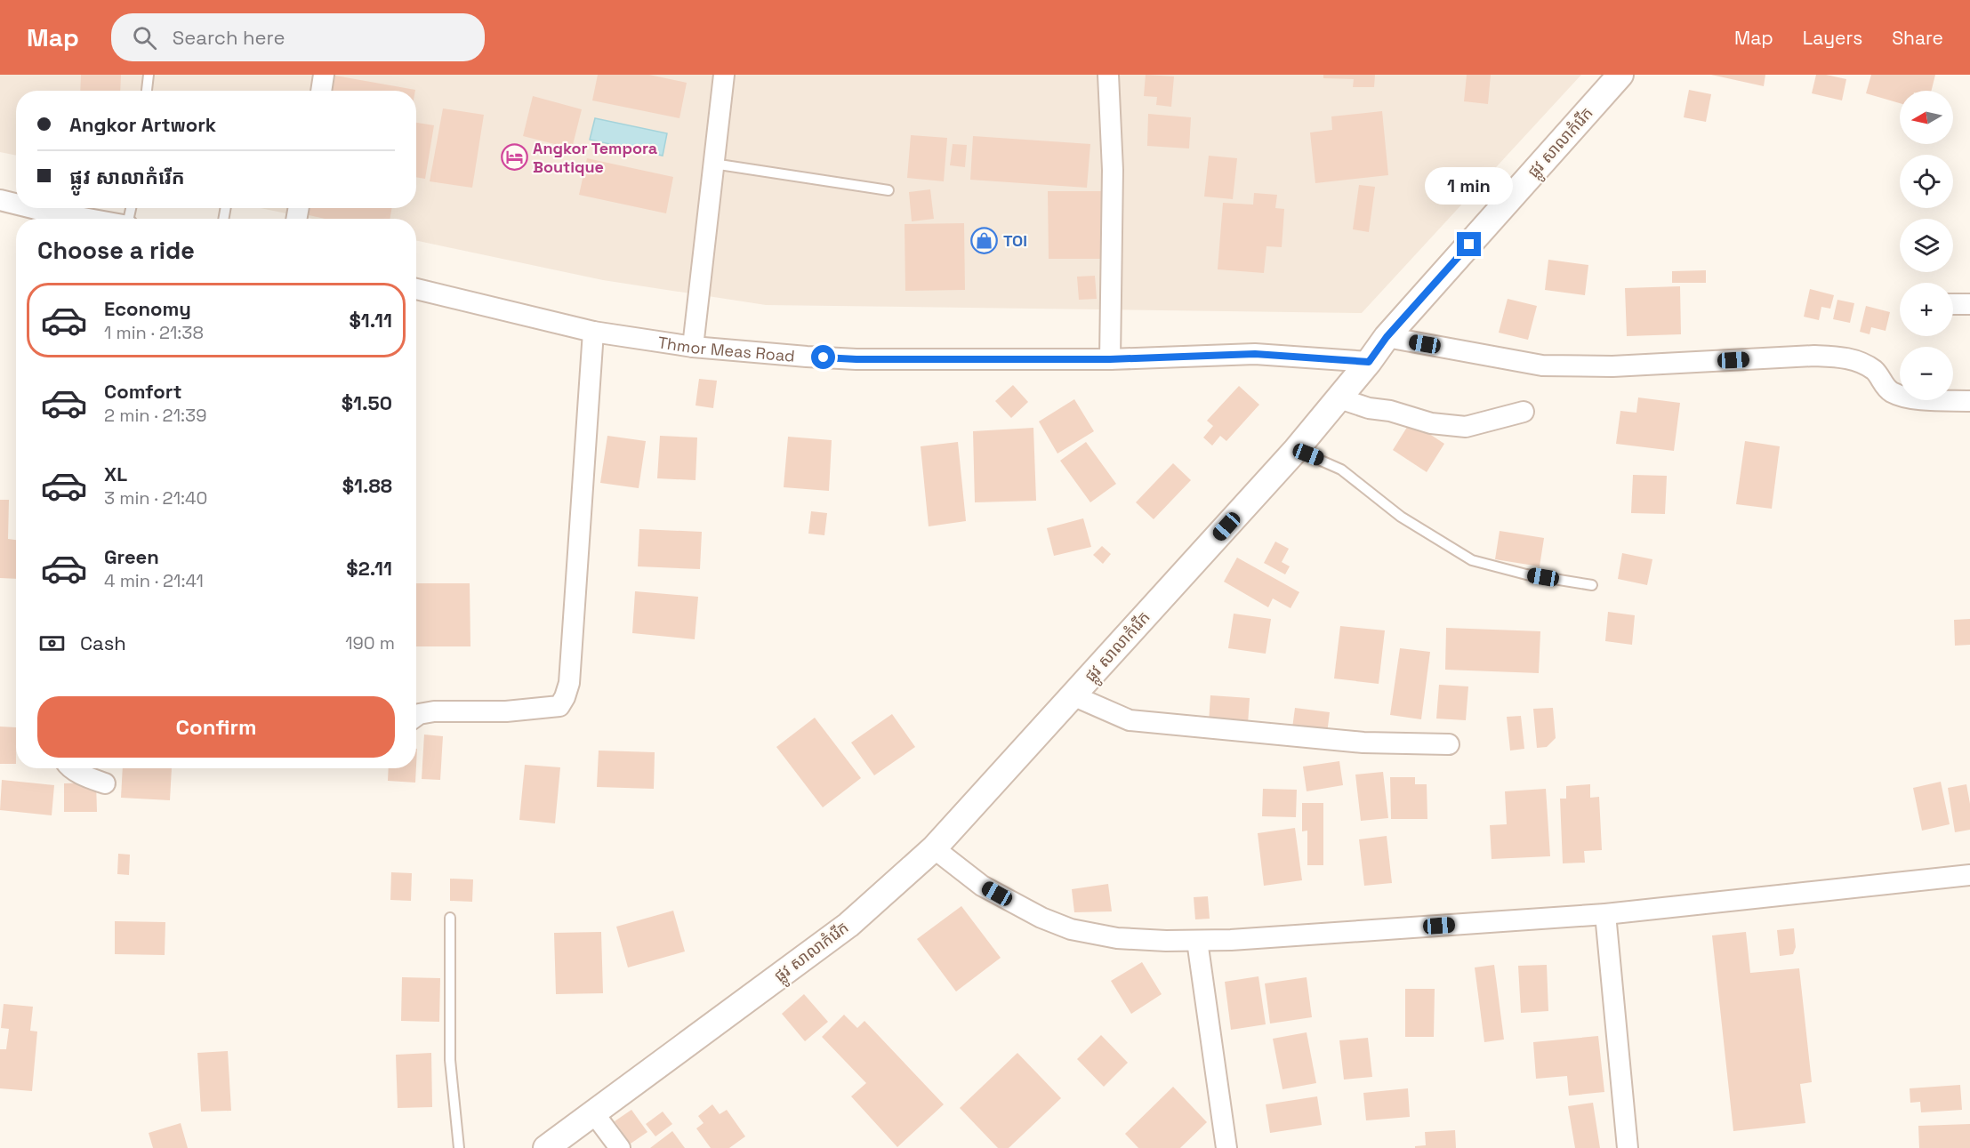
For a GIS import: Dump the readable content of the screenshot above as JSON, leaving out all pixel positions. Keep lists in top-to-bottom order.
{
  "streets": {
    "street": ["ផ្លូវ សាលាកំរើក", "Thmor Meas Road"]
  },
  "crossings": [
    ["ផ្លូវ សាលាកំរើក", "Thmor Meas Road"]
  ],
  "places": {
    "hotel": ["Angkor Tempora Boutique"],
    "shop": ["TOI"]
  },
  "north": "left",
  "page": {
    "header": "Map",
    "search": "Search here",
    "nav": ["Map", "Layers", "Share"],
    "map_buttons": ["+", "−"],
    "banner": ["Angkor Artwork", "ផ្លូវ សាលាកំរើក"],
    "bubble": "1 min",
    "heading": "Choose a ride",
    "list": [
      {
        "name": "Economy",
        "note": "1 min · 21:38",
        "value": "$1.11"
      },
      {
        "name": "Comfort",
        "note": "2 min · 21:39",
        "value": "$1.50"
      },
      {
        "name": "XL",
        "note": "3 min · 21:40",
        "value": "$1.88"
      },
      {
        "name": "Green",
        "note": "4 min · 21:41",
        "value": "$2.11"
      }
    ],
    "pay": ["Cash", "190 m"],
    "buttons": "Confirm"
  }
}
